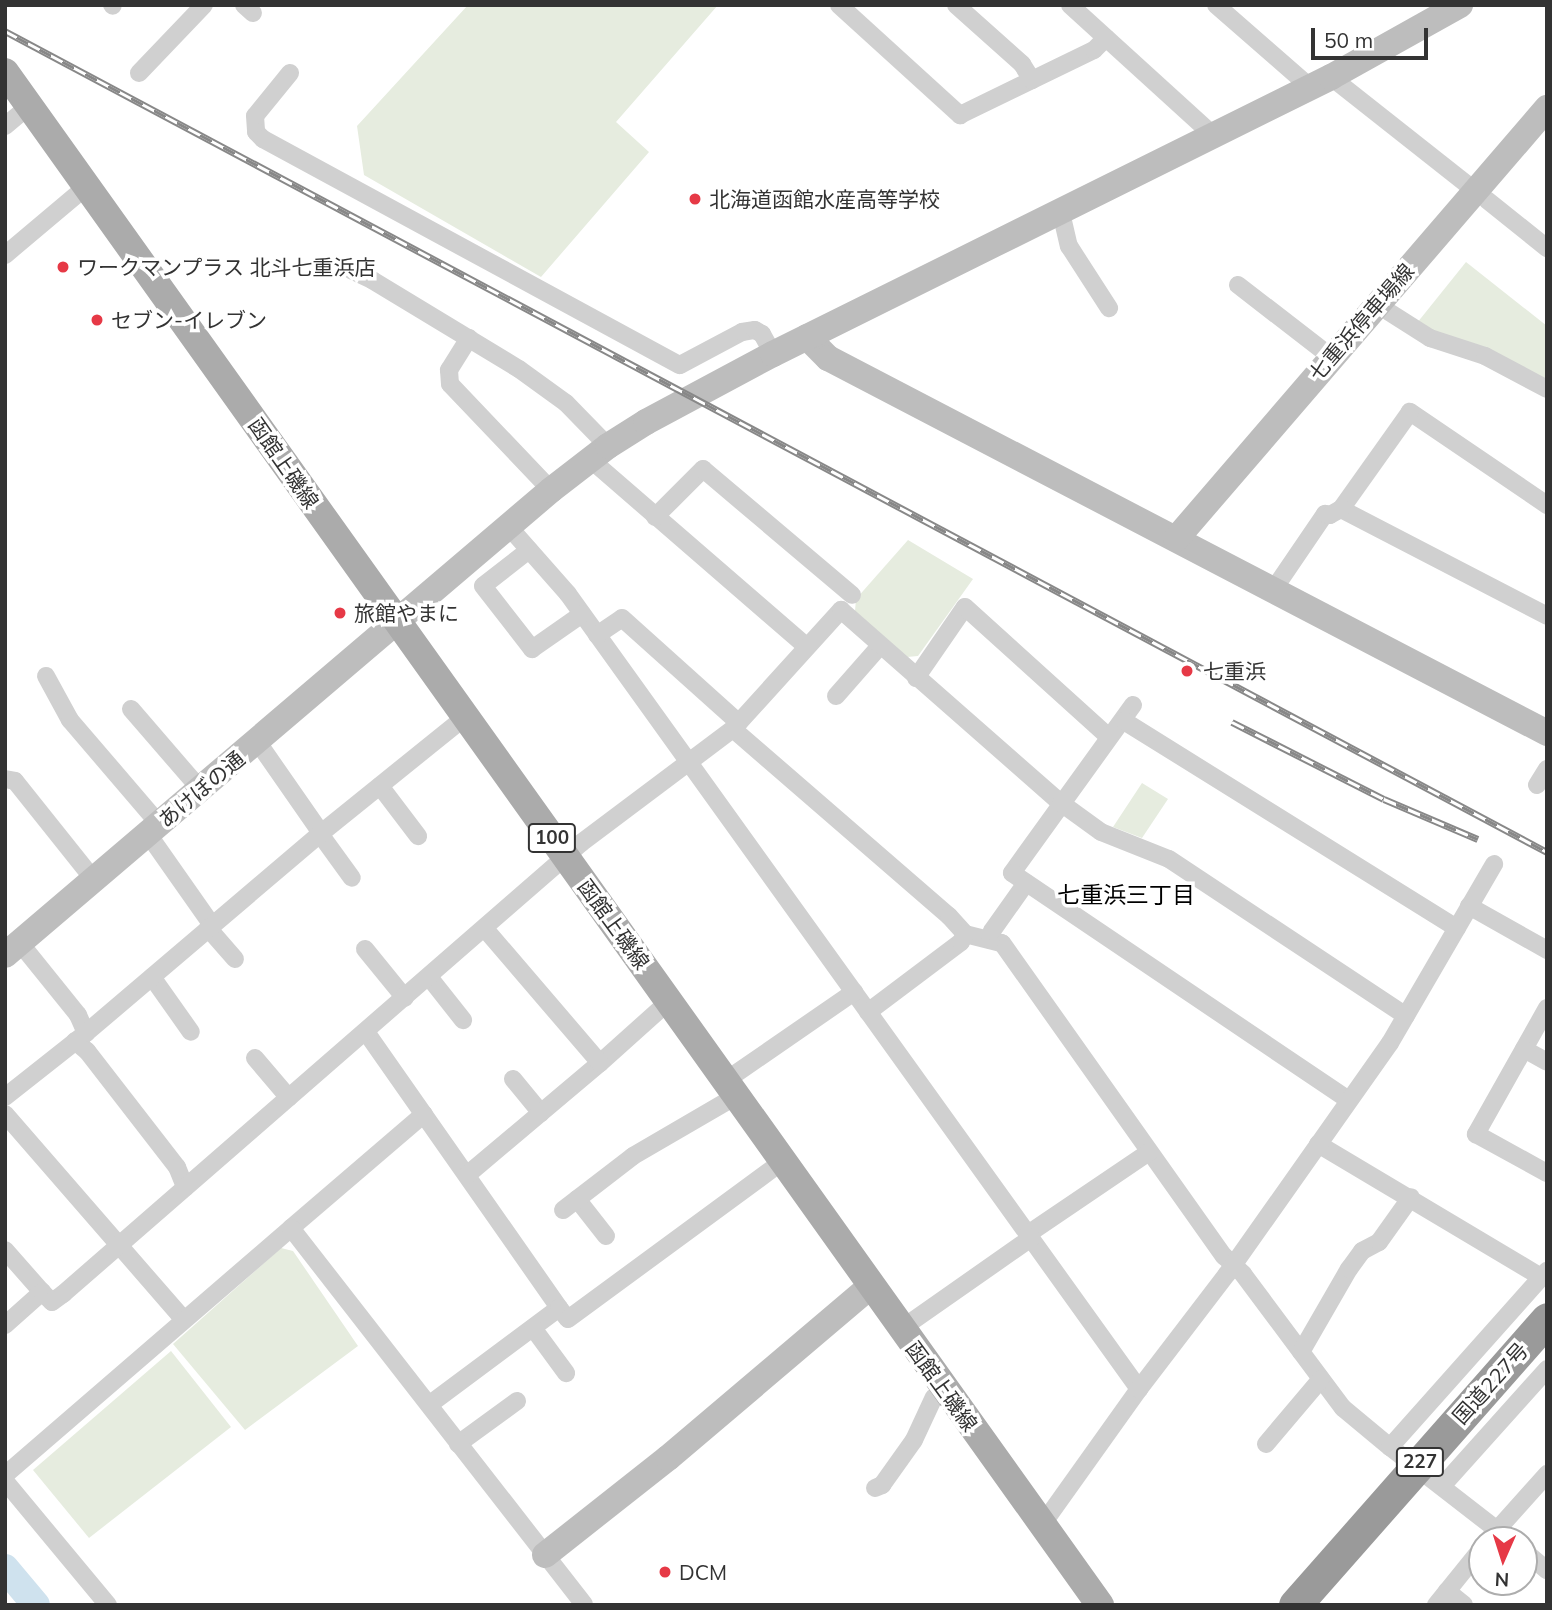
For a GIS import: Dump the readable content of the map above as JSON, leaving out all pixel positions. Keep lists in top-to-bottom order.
{
  "streets": {
    "highway": ["国道227号", "227"],
    "main road": ["函館上磯線", "100"],
    "street": ["七重浜停車場線", "あけぼの通"]
  },
  "crossings": [
    ["函館上磯線", "あけぼの通"]
  ],
  "districts": ["七重浜三丁目"],
  "places": [
    "北海道函館水産高等学校",
    "ワークマンプラス 北斗七重浜店",
    "セブン-イレブン",
    "旅館やまに",
    "七重浜",
    "DCM"
  ],
  "scale_bar": "50 m",
  "north": "bottom"
}
